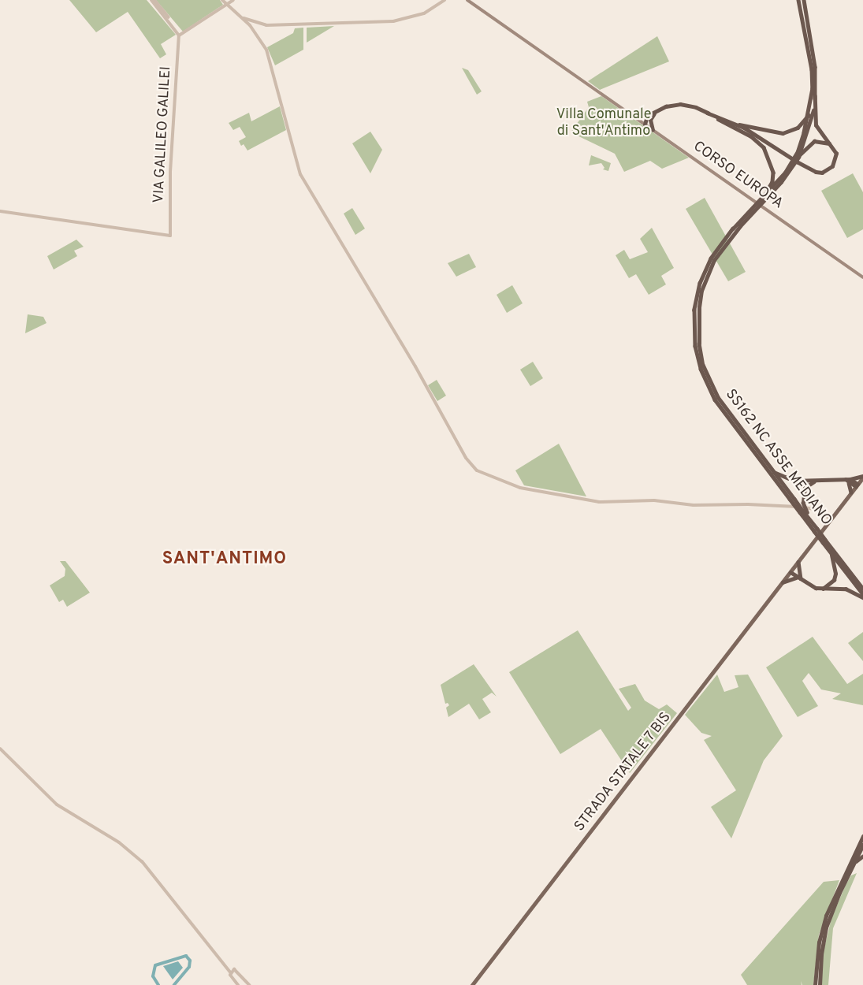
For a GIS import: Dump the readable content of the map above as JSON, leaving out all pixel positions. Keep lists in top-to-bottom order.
{
  "streets": {
    "highway": ["SS162 NC ASSE MEDIANO"],
    "main road": ["CORSO EUROPA", "STRADA STATALE 7 BIS"],
    "street": ["VIA GALILEO GALILEI"]
  },
  "districts": ["SANT'ANTIMO"],
  "parks": ["Villa Comunale di Sant'Antimo"]
}
